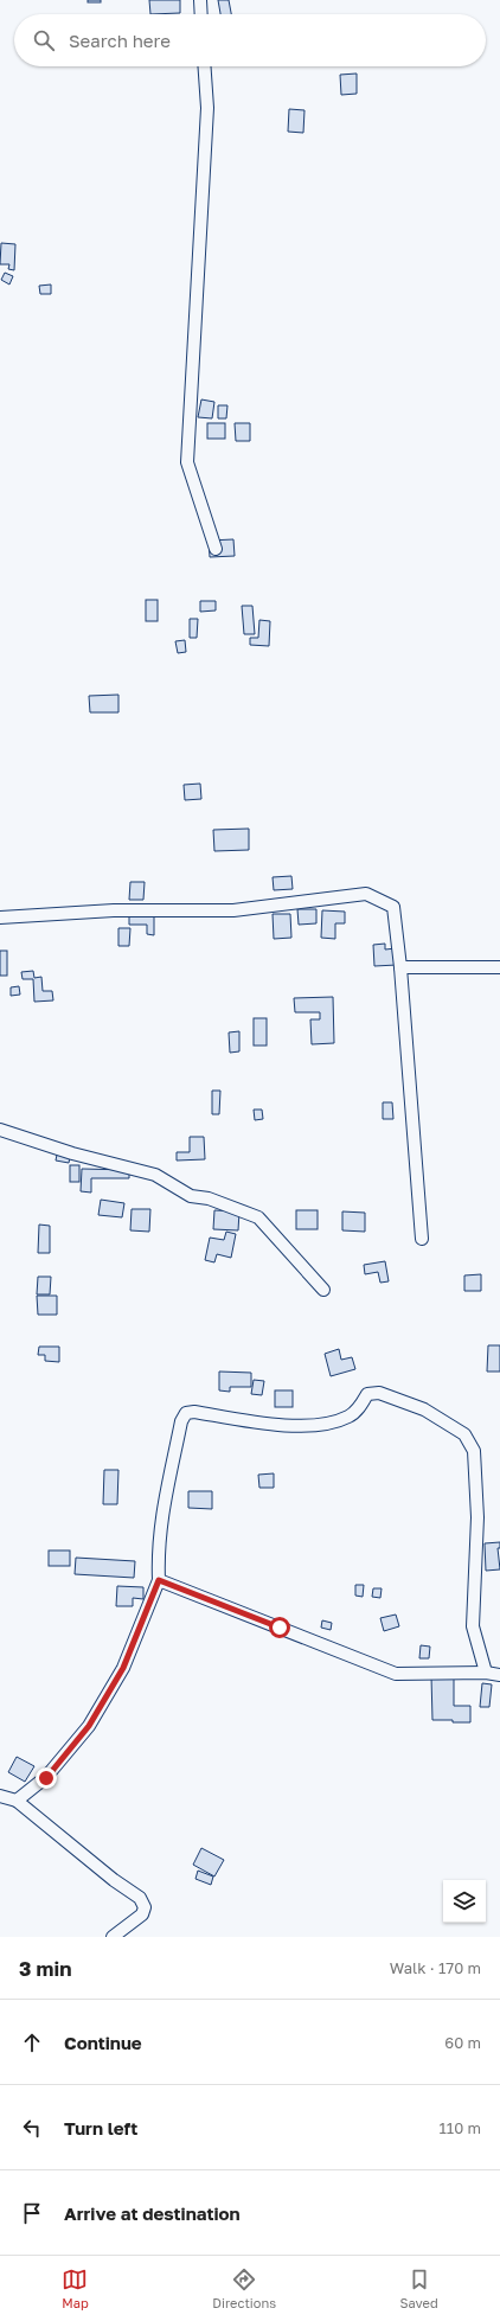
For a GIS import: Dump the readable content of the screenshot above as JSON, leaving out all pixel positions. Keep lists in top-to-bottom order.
{
  "page": {
    "search": "Search here",
    "heading": ["3 min", "Walk · 170 m"],
    "list": [
      ["Continue", "60 m"],
      ["Turn left", "110 m"],
      "Arrive at destination"
    ],
    "nav": ["Map", "Directions", "Saved"]
  }
}
